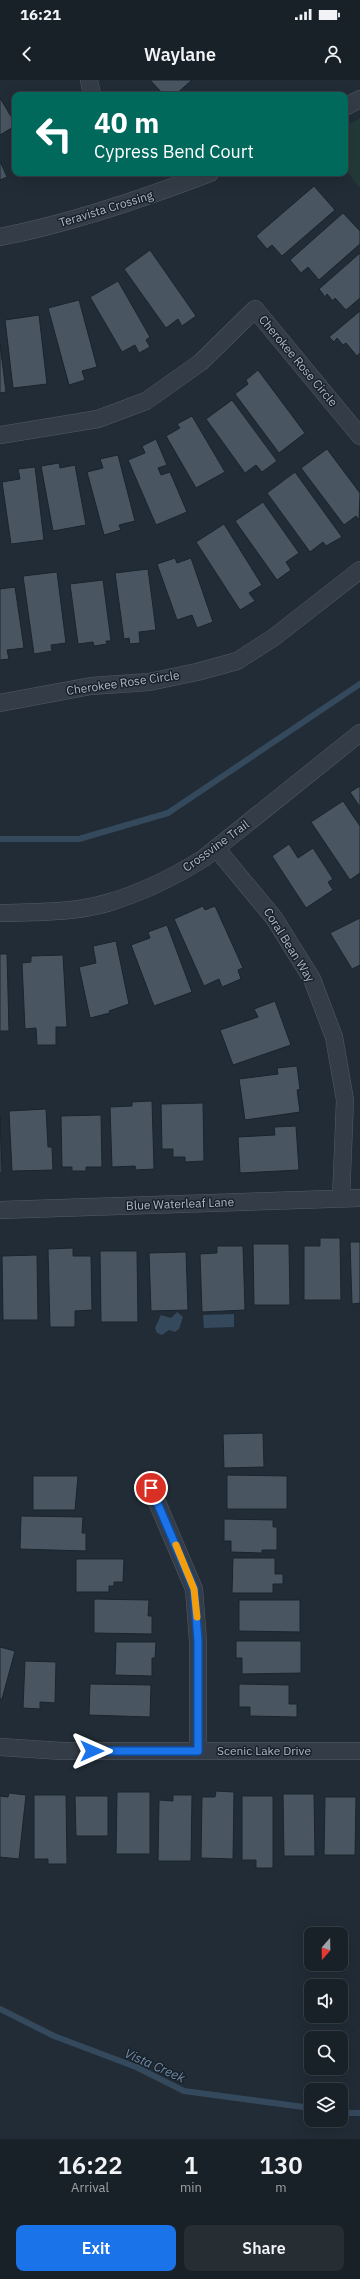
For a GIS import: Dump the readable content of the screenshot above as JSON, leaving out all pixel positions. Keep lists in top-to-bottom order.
{
  "streets": {
    "street": [
      "Teravista Crossing",
      "Cherokee Rose Circle",
      "Crossvine Trail",
      "Coral Bean Way",
      "Blue Waterleaf Lane",
      "Scenic Lake Drive"
    ]
  },
  "crossings": [
    ["Crossvine Trail", "Coral Bean Way"],
    ["Coral Bean Way", "Blue Waterleaf Lane"]
  ],
  "water": ["Vista Creek"],
  "north": "bottom",
  "page": {
    "status": "16:21",
    "header": "Waylane",
    "turn": ["40 m", "Cypress Bend Court"],
    "eta": [
      "16:22",
      "Arrival",
      "1",
      "min",
      "130",
      "m"
    ],
    "buttons": ["Exit", "Share"]
  }
}
